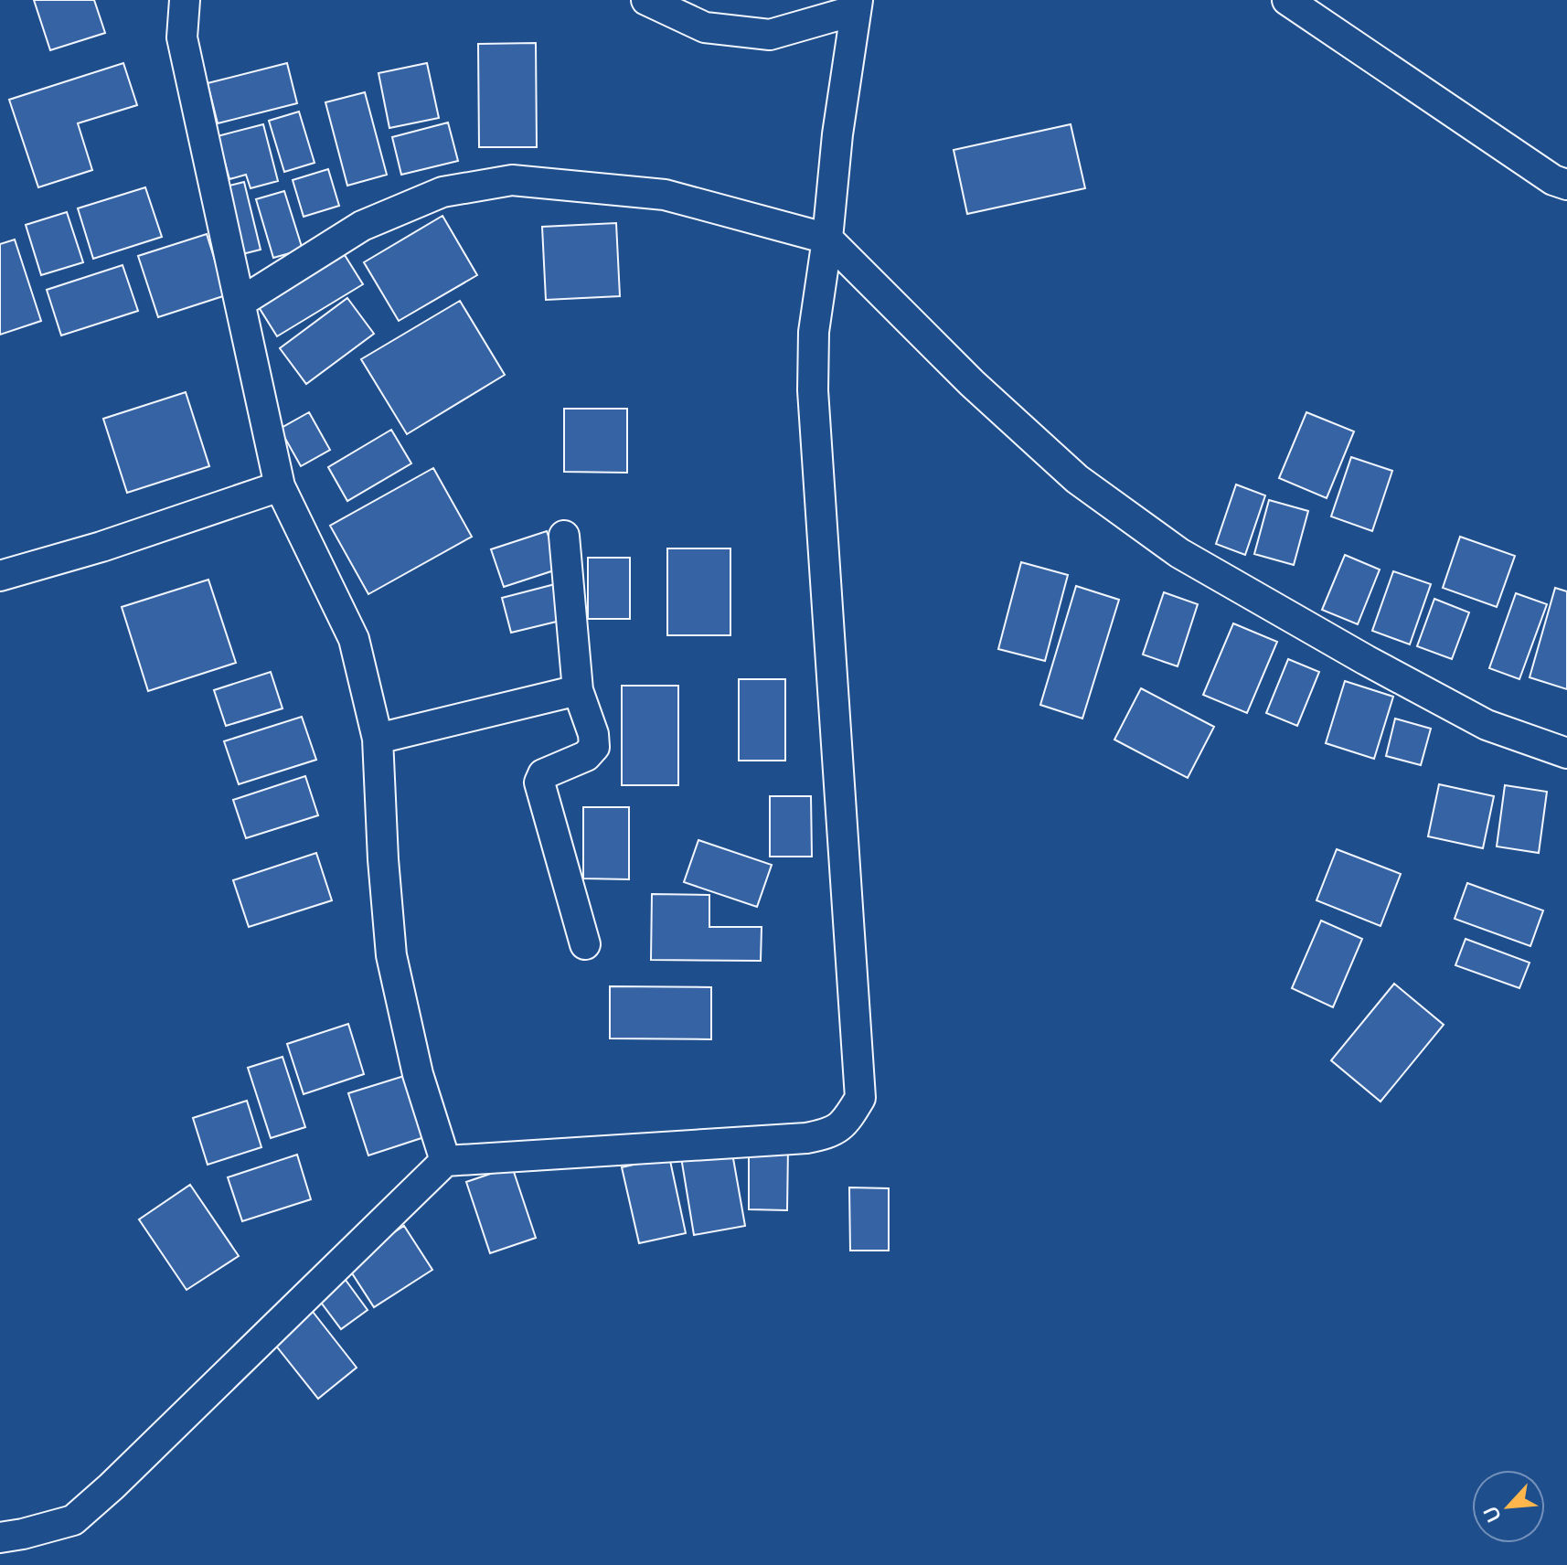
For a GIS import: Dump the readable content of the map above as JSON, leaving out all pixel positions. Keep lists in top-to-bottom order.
{
  "north": "bottom left"
}
